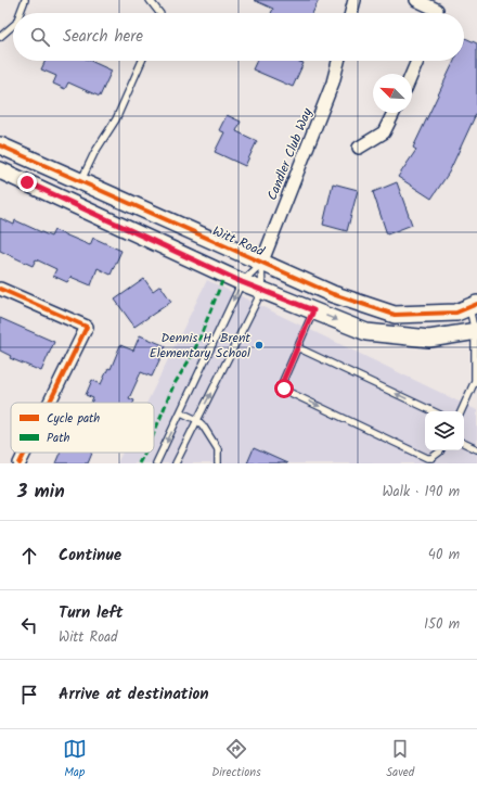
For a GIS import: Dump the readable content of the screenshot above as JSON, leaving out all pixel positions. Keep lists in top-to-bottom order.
{
  "streets": {
    "street": ["Candler Club Way", "Witt Road"]
  },
  "crossings": [
    ["Candler Club Way", "Witt Road"]
  ],
  "places": ["Dennis H. Brent Elementary School"],
  "legend": ["Cycle path", "Path"],
  "north": "top left",
  "page": {
    "search": "Search here",
    "heading": ["3 min", "Walk · 190 m"],
    "list": [
      ["Continue", "40 m"],
      ["Turn left", "Witt Road", "150 m"],
      "Arrive at destination"
    ],
    "nav": ["Map", "Directions", "Saved"]
  }
}
